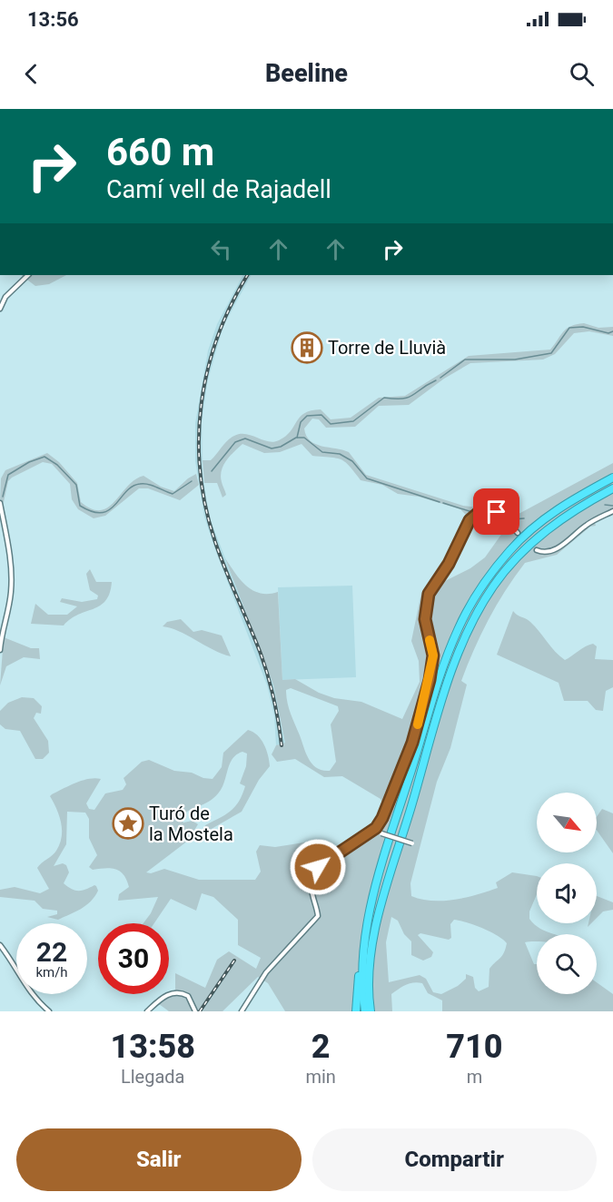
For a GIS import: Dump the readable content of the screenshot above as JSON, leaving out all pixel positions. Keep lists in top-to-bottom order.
{
  "places": {
    "building": ["Torre de Lluvià"],
    "place": ["Turó de la Mostela"]
  },
  "north": "bottom right",
  "page": {
    "status": "13:56",
    "header": "Beeline",
    "turn": ["660 m", "Camí vell de Rajadell"],
    "speed": "22 km/h",
    "limit": "30",
    "eta": [
      "13:58",
      "Llegada",
      "2",
      "min",
      "710",
      "m"
    ],
    "buttons": ["Salir", "Compartir"]
  }
}
